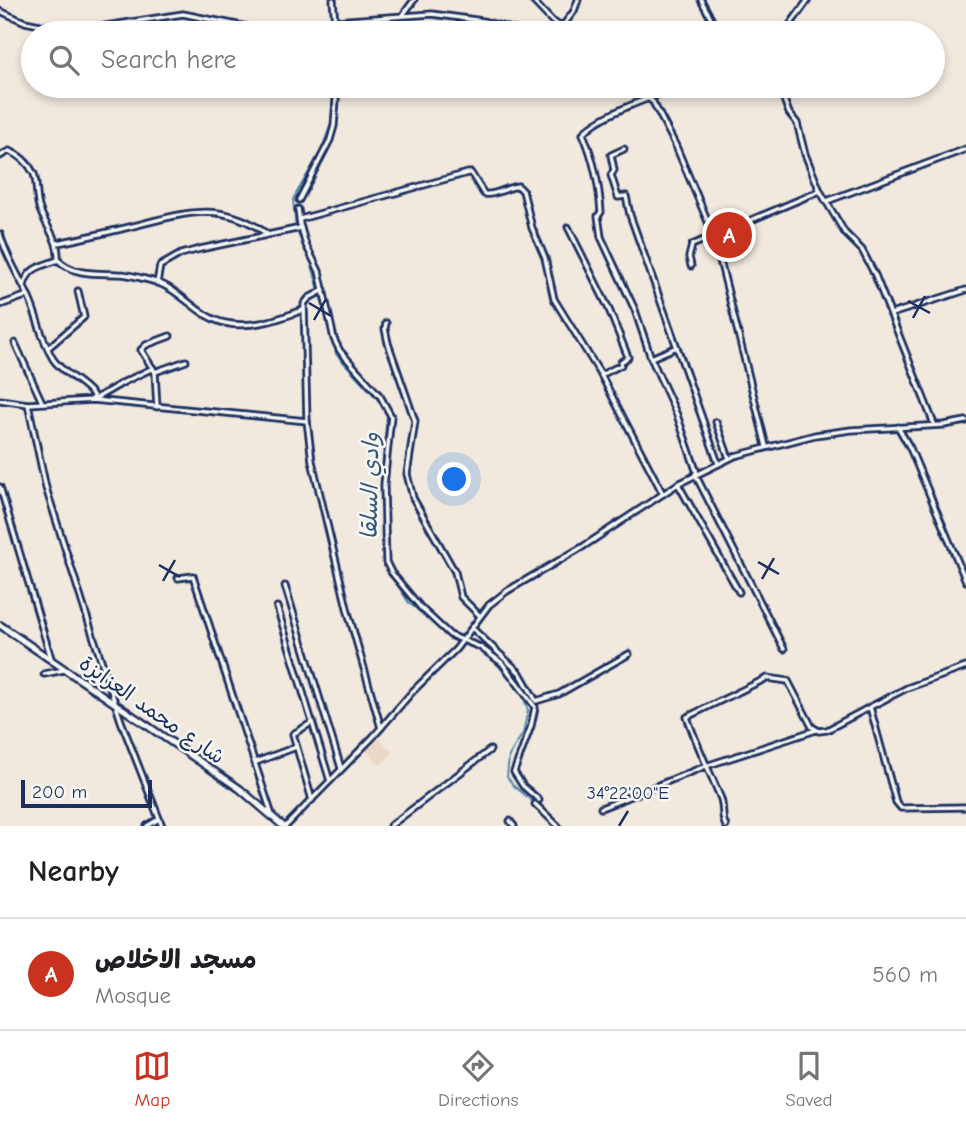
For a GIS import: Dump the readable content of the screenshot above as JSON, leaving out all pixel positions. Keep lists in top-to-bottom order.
{
  "streets": {
    "main road": ["شارع محمد العزايزة"]
  },
  "water": ["وادي السلقا"],
  "scale_bar": "200 m",
  "page": {
    "search": "Search here",
    "pins": "A",
    "scale": "200 m",
    "heading": "Nearby",
    "list": [
      {
        "mark": "A",
        "name": "مسجد الاخلاص",
        "note": "Mosque",
        "value": "560 m"
      }
    ],
    "nav": ["Map", "Directions", "Saved"]
  },
  "coordinates": ["34°22'00\"E"]
}
